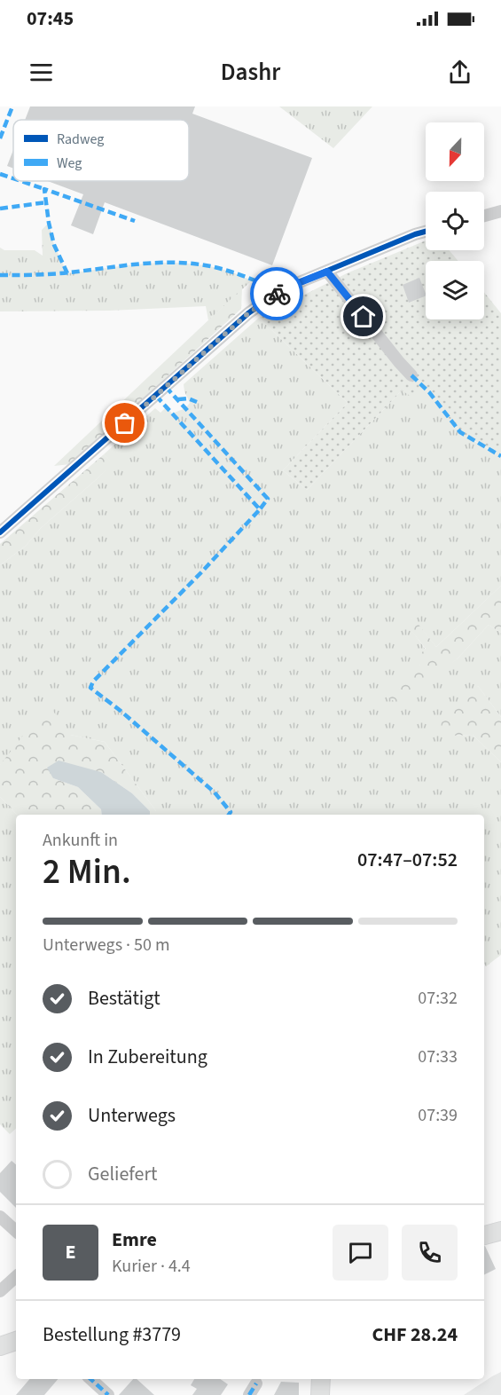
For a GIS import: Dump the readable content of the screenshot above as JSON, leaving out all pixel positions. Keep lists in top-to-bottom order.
{
  "legend": ["Radweg", "Weg"],
  "north": "bottom",
  "page": {
    "status": "07:45",
    "header": "Dashr",
    "heading": ["2 Min.", "Ankunft in", "07:47–07:52"],
    "panel": [
      "Emre",
      "Kurier · 4.4",
      "Bestellung #3779",
      "CHF 28.24"
    ],
    "bar": "Unterwegs · 50 m",
    "list": [
      ["Bestätigt", "07:32"],
      ["In Zubereitung", "07:33"],
      ["Unterwegs", "07:39"],
      "Geliefert"
    ],
    "round": "E"
  }
}
